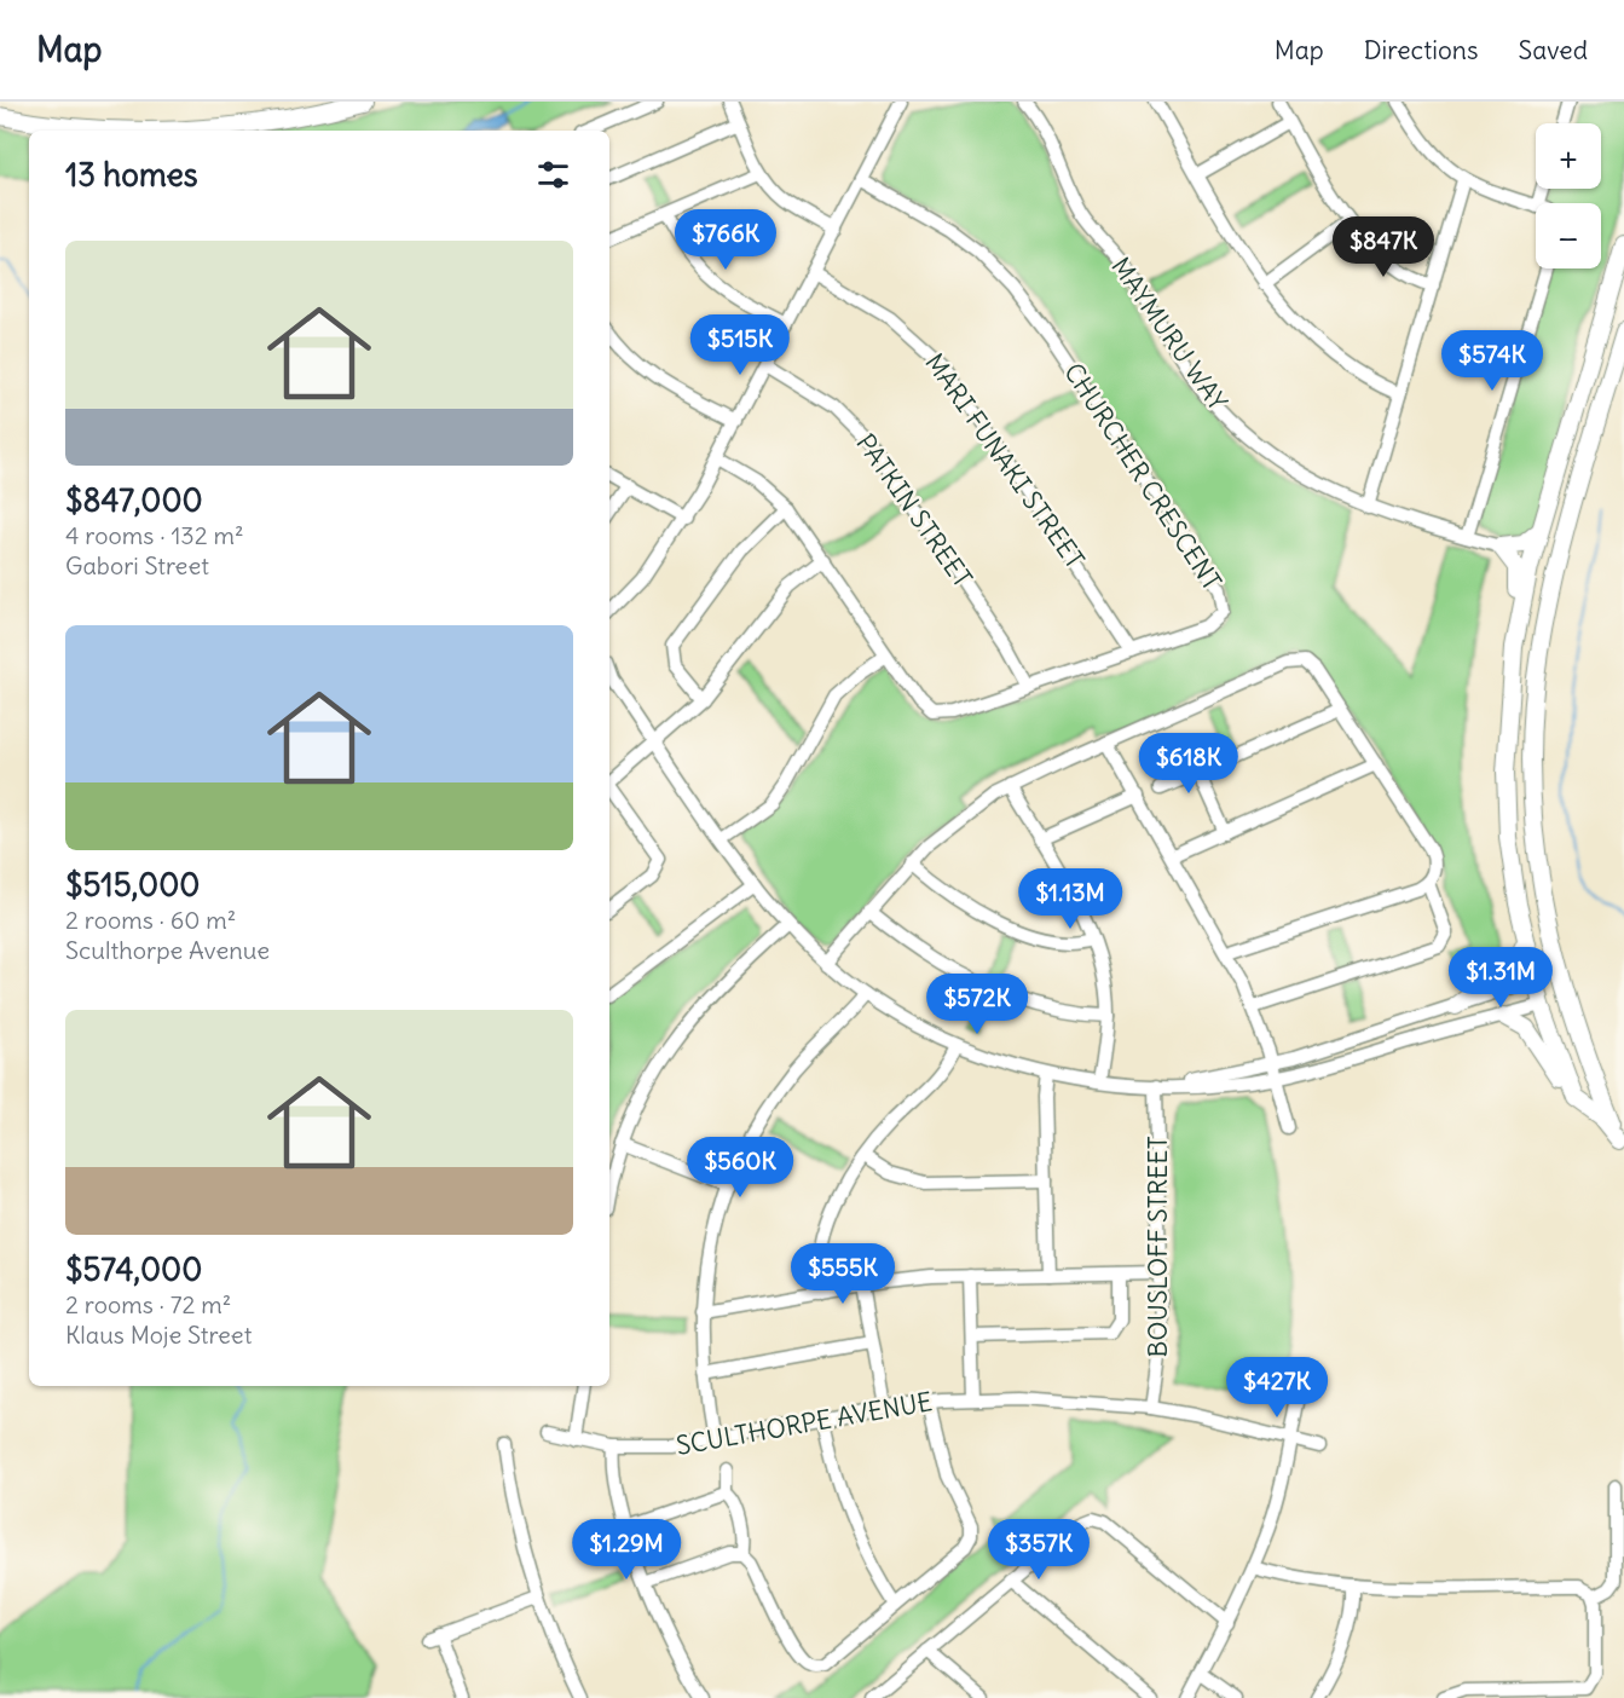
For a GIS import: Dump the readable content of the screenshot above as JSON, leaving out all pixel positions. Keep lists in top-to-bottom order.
{
  "streets": {
    "street": [
      "MAYMURU WAY",
      "MARI FUNAKI STREET",
      "CHURCHER CRESCENT",
      "PATKIN STREET",
      "BOUSLOFF STREET",
      "SCULTHORPE AVENUE"
    ]
  },
  "crossings": [
    ["MARI FUNAKI STREET", "CHURCHER CRESCENT"],
    ["CHURCHER CRESCENT", "PATKIN STREET"],
    ["BOUSLOFF STREET", "SCULTHORPE AVENUE"]
  ],
  "page": {
    "header": "Map",
    "nav": ["Map", "Directions", "Saved"],
    "map_buttons": ["+", "−"],
    "heading": "13 homes",
    "price": [
      "$766K",
      "$847K",
      "$515K",
      "$574K",
      "$618K",
      "$1.13M",
      "$1.31M",
      "$572K",
      "$560K",
      "$555K",
      "$427K",
      "$1.29M",
      "$357K"
    ],
    "list": [
      {
        "name": "$847,000",
        "note": "4 rooms · 132 m² · Gabori Street"
      },
      {
        "name": "$515,000",
        "note": "2 rooms · 60 m² · Sculthorpe Avenue"
      },
      {
        "name": "$574,000",
        "note": "2 rooms · 72 m² · Klaus Moje Street"
      }
    ]
  }
}
